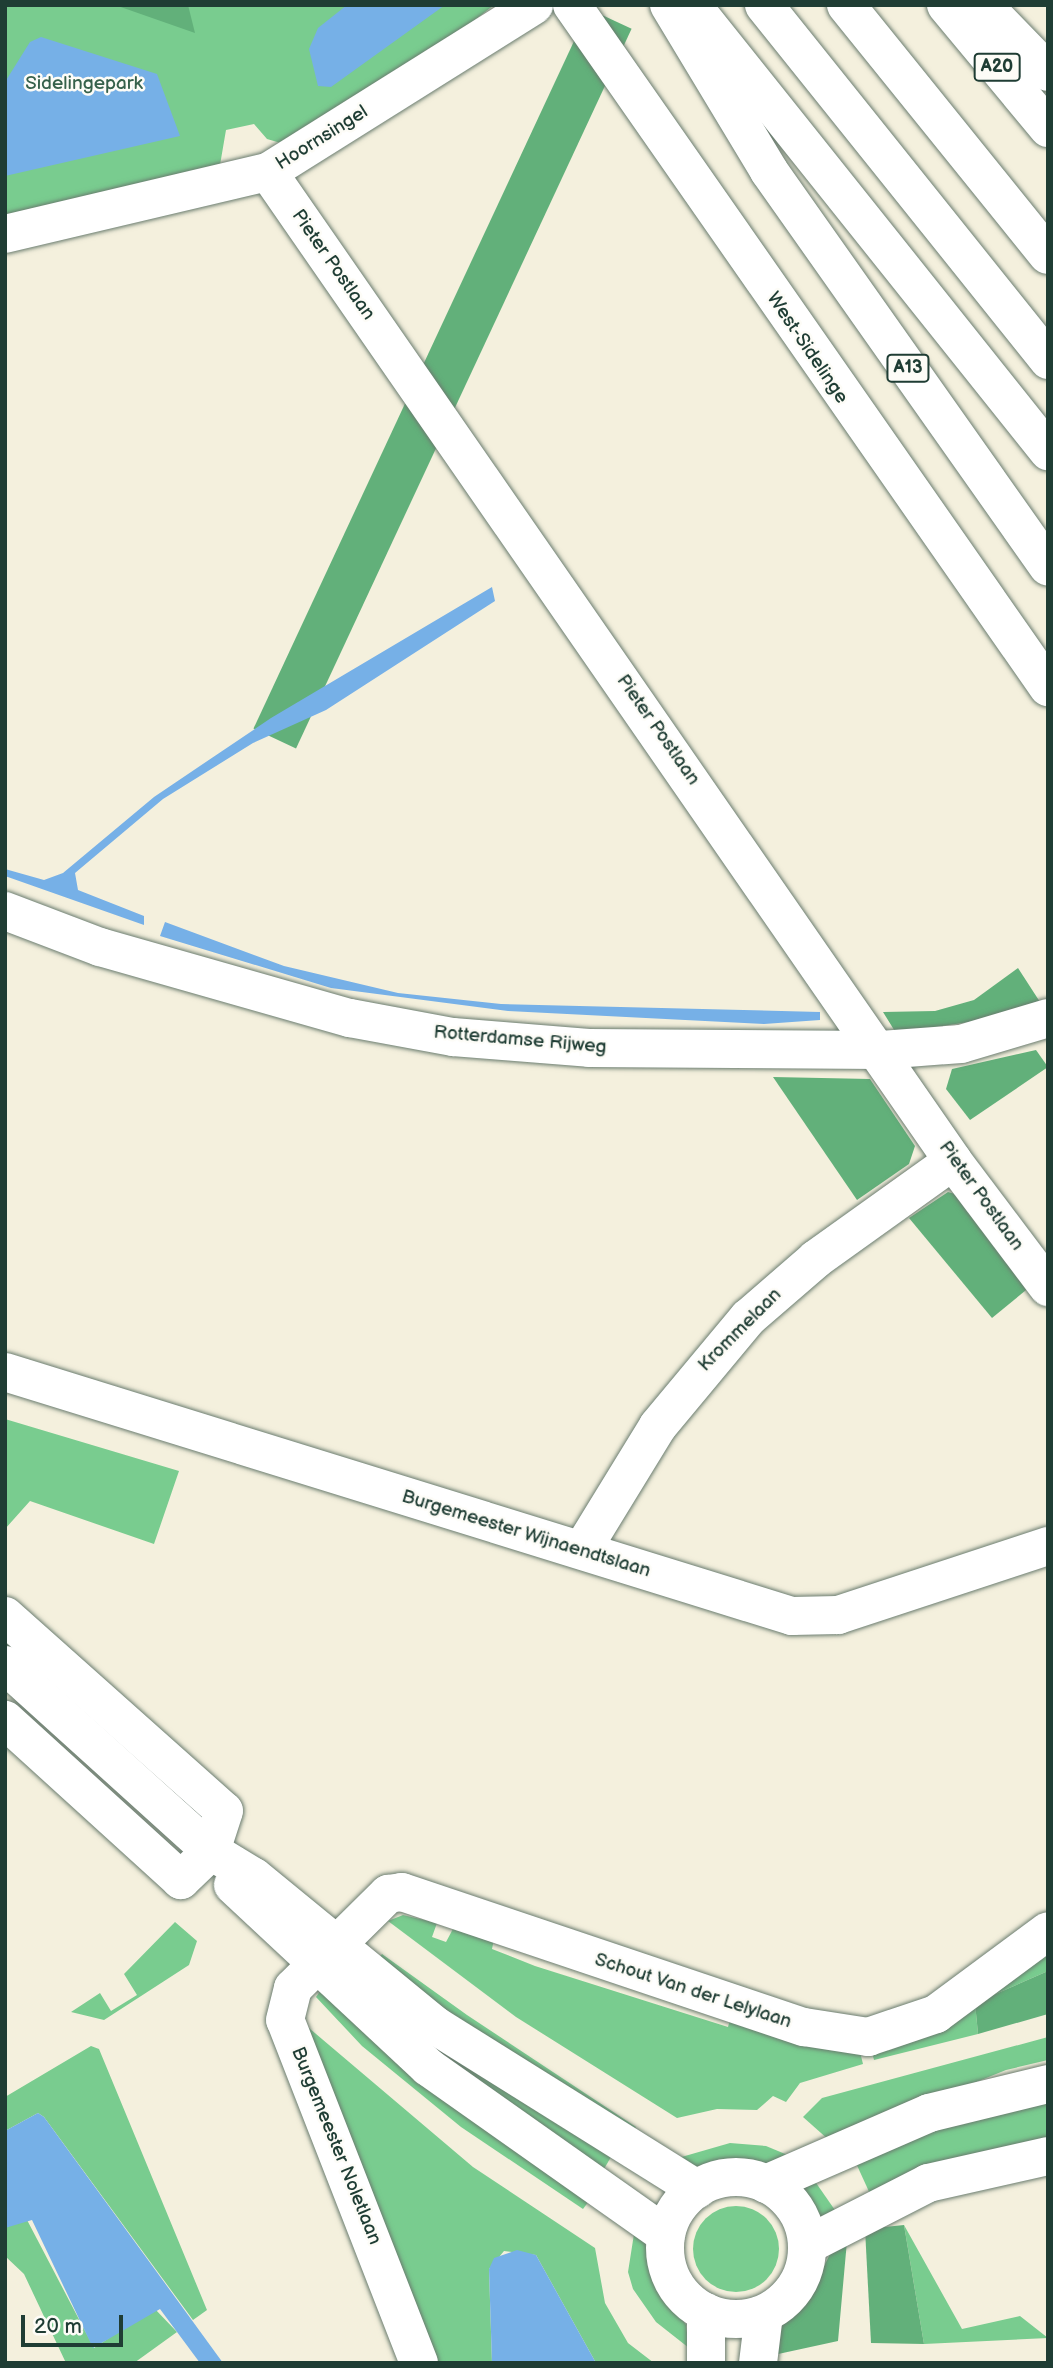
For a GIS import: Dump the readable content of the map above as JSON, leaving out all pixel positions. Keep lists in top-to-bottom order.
{
  "streets": {
    "main road": [
      "A20",
      "Hoornsingel",
      "Pieter Postlaan",
      "West-Sidelinge",
      "A13",
      "Rotterdamse Rijweg",
      "Krommelaan",
      "Burgemeester Wijnaendtslaan",
      "Schout Van der Lelylaan",
      "Burgemeester Noletlaan"
    ]
  },
  "crossings": [
    ["Hoornsingel", "Pieter Postlaan"],
    ["Pieter Postlaan", "Rotterdamse Rijweg"],
    ["Pieter Postlaan", "Krommelaan"],
    ["Krommelaan", "Burgemeester Wijnaendtslaan"],
    ["Schout Van der Lelylaan", "Burgemeester Noletlaan"]
  ],
  "parks": ["Sidelingepark"],
  "scale_bar": "20 m"
}
